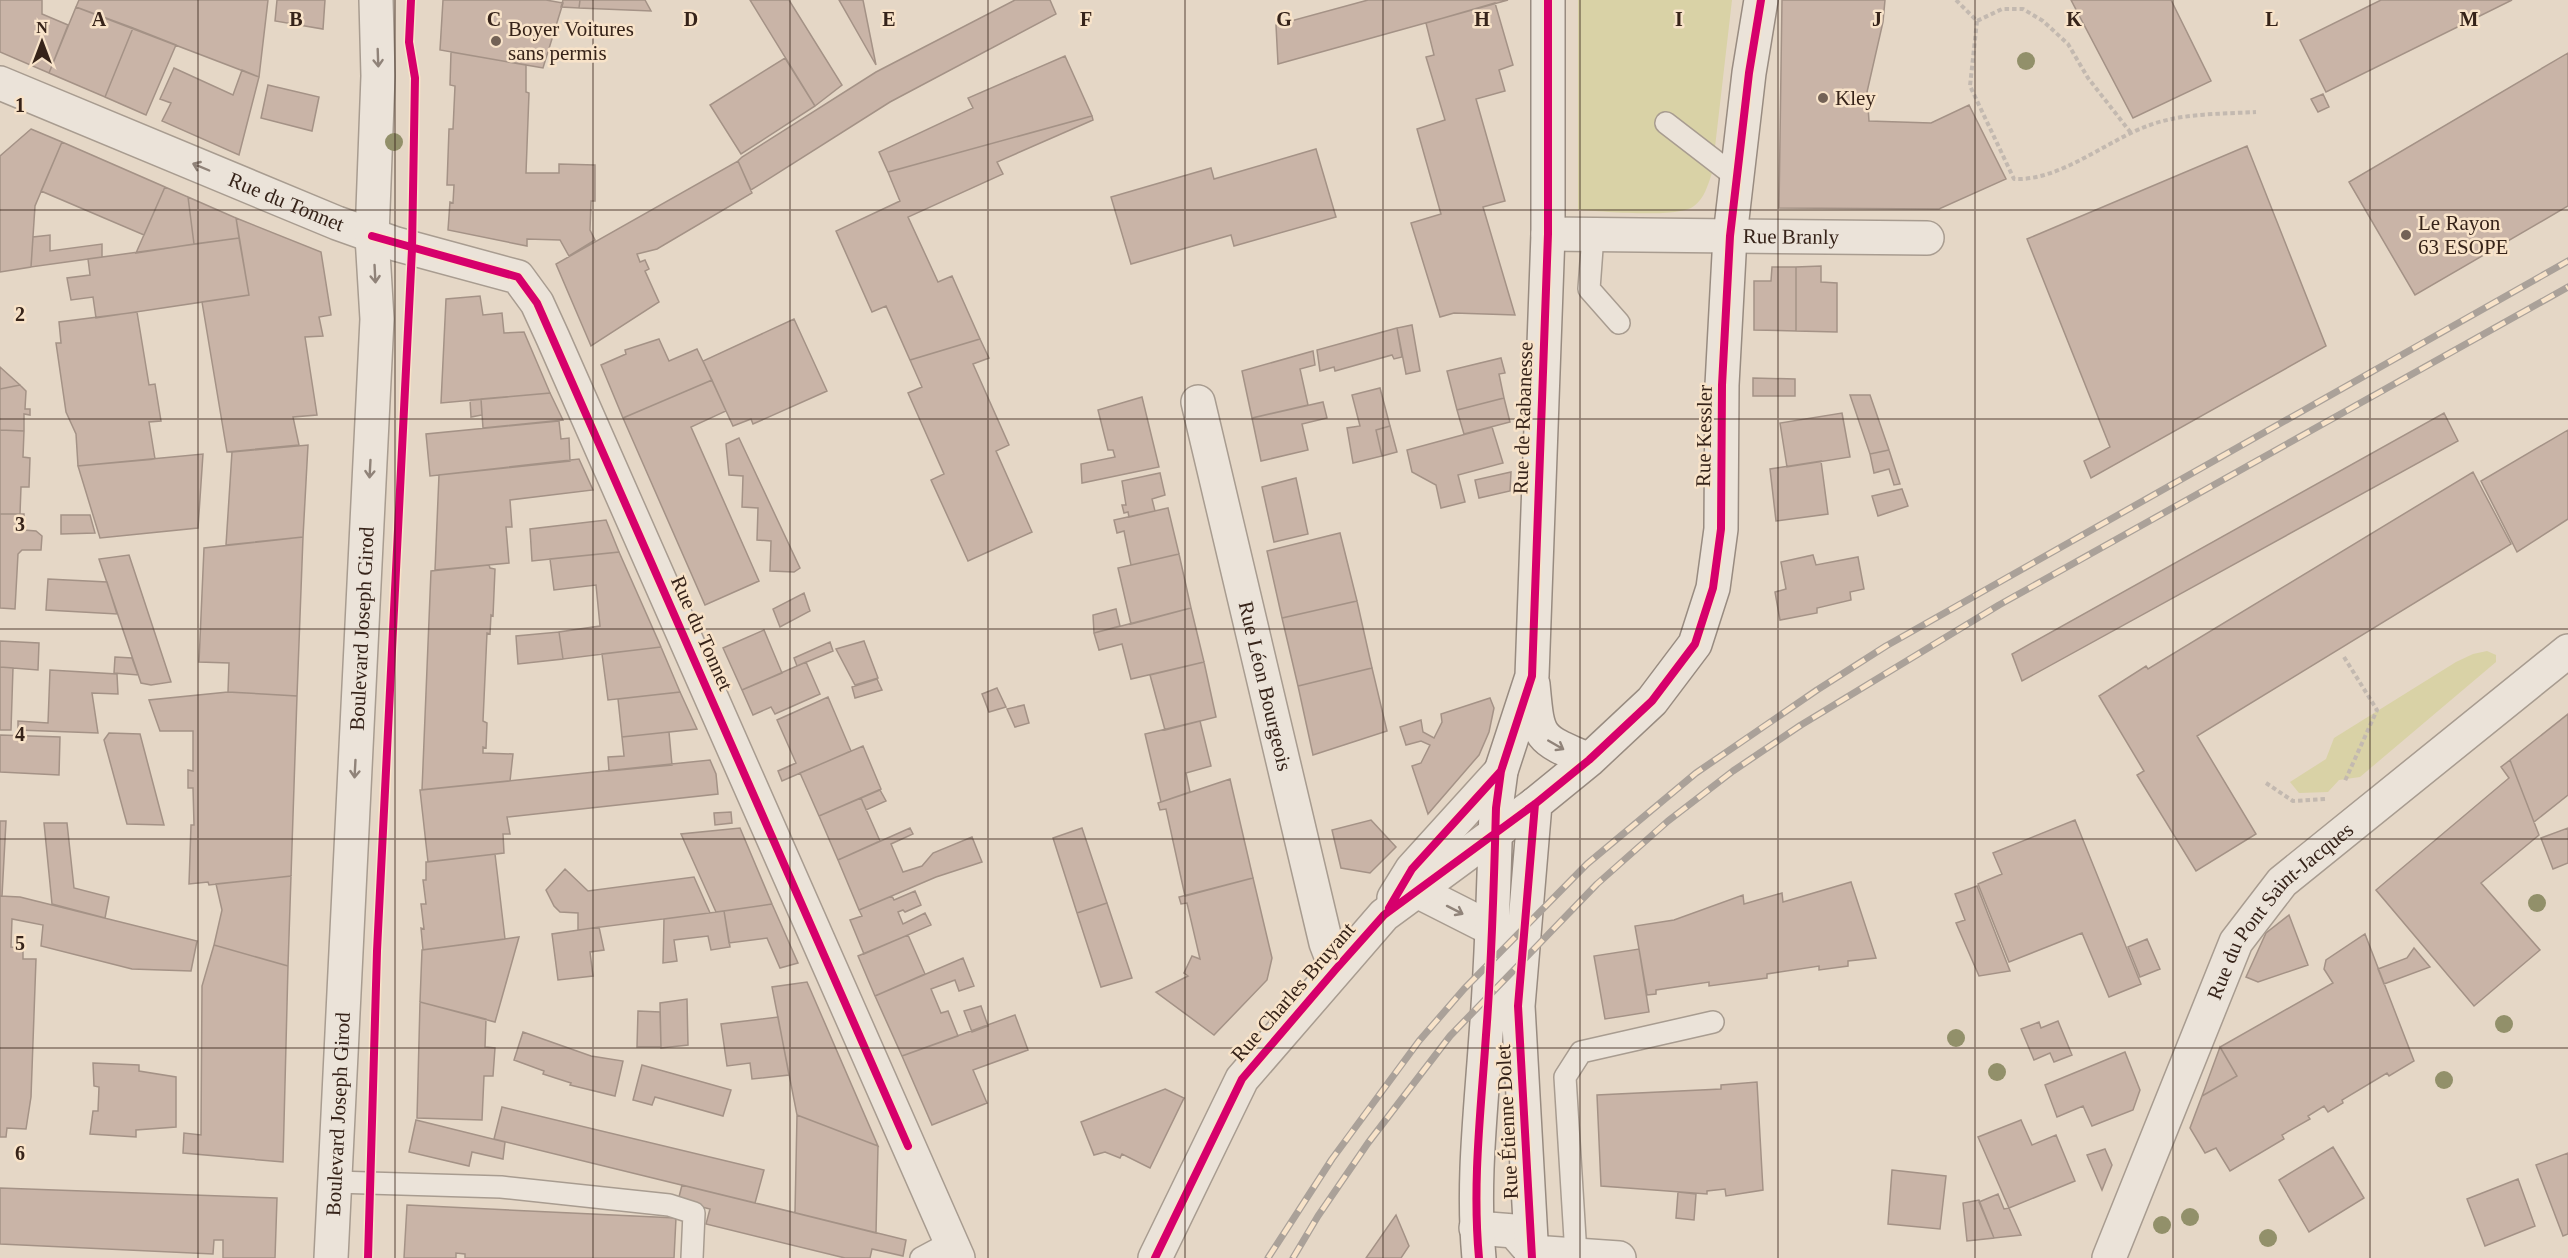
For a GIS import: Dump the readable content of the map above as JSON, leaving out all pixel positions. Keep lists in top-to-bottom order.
{
  "streets": {
    "street": [
      "Rue du Tonnet",
      "Rue Branly",
      "Rue de Rabanesse",
      "Rue Kessler",
      "Boulevard Joseph Girod",
      "Rue Léon Bourgeois",
      "Rue du Pont Saint-Jacques",
      "Rue Charles Bruyant",
      "Rue Étienne Dolet"
    ]
  },
  "crossings": [
    ["Rue du Tonnet", "Boulevard Joseph Girod"],
    ["Rue Branly", "Rue de Rabanesse"],
    ["Rue Branly", "Rue Kessler"],
    ["Rue de Rabanesse", "Rue Kessler"],
    ["Rue de Rabanesse", "Rue Charles Bruyant"],
    ["Rue de Rabanesse", "Rue Étienne Dolet"],
    ["Rue Kessler", "Rue Charles Bruyant"],
    ["Rue Kessler", "Rue Étienne Dolet"],
    ["Rue Léon Bourgeois", "Rue Charles Bruyant"],
    ["Rue Charles Bruyant", "Rue Étienne Dolet"]
  ],
  "one_way": ["Boulevard Joseph Girod"],
  "places": ["Boyer Voitures sans permis", "Kley", "Le Rayon 63 ESOPE"],
  "north": "top",
  "grid": {
    "columns": [
      "A",
      "B",
      "C",
      "D",
      "E",
      "F",
      "G",
      "H",
      "I",
      "J",
      "K",
      "L",
      "M"
    ],
    "rows": [
      "1",
      "2",
      "3",
      "4",
      "5",
      "6"
    ]
  }
}
